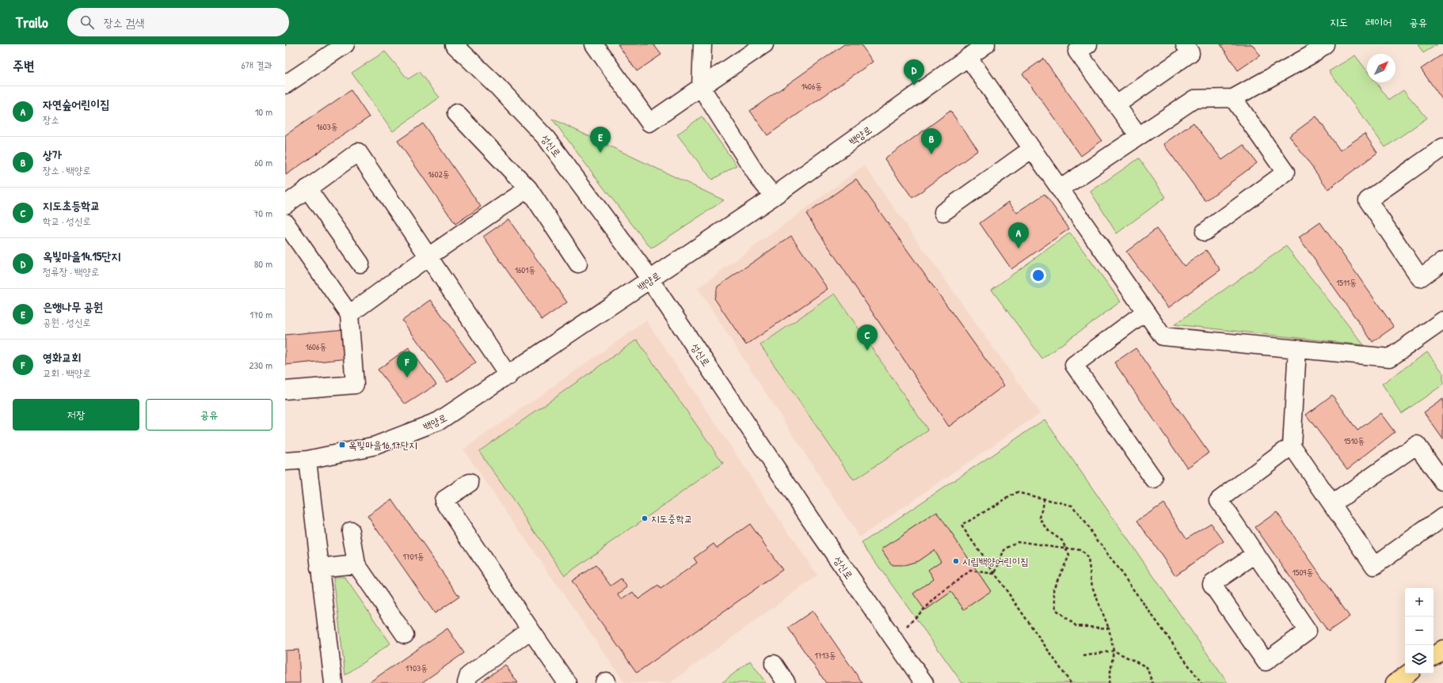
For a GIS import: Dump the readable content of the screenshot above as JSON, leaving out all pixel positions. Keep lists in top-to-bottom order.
{
  "streets": {
    "street": ["백양로", "성신로"]
  },
  "crossings": [
    ["백양로", "성신로"]
  ],
  "places": {
    "transit": ["옥빛마을16.17단지"],
    "other": ["지도중학교", "시립백양어린이집"]
  },
  "house_numbers": [
    "1406동",
    "1603동",
    "1602동",
    "1601동",
    "1511동",
    "1606동",
    "1510동",
    "1701동",
    "1509동",
    "1713동",
    "1703동"
  ],
  "north": "top right",
  "page": {
    "header": "Trailo",
    "search": "장소 검색",
    "nav": ["지도", "레이어", "공유"],
    "heading": ["주변", "6개 결과"],
    "pins": [
      "D",
      "E",
      "B",
      "A",
      "C",
      "F"
    ],
    "list": [
      {
        "mark": "A",
        "name": "자연숲어린이집",
        "note": "장소",
        "value": "10 m"
      },
      {
        "mark": "B",
        "name": "상가",
        "note": "장소 · 백양로",
        "value": "60 m"
      },
      {
        "mark": "C",
        "name": "지도초등학교",
        "note": "학교 · 성신로",
        "value": "70 m"
      },
      {
        "mark": "D",
        "name": "옥빛마을14.15단지",
        "note": "정류장 · 백양로",
        "value": "80 m"
      },
      {
        "mark": "E",
        "name": "은행나무 공원",
        "note": "공원 · 성신로",
        "value": "170 m"
      },
      {
        "mark": "F",
        "name": "영화교회",
        "note": "교회 · 백양로",
        "value": "230 m"
      }
    ],
    "buttons": ["저장", "공유"],
    "map_buttons": ["+", "−"]
  }
}
